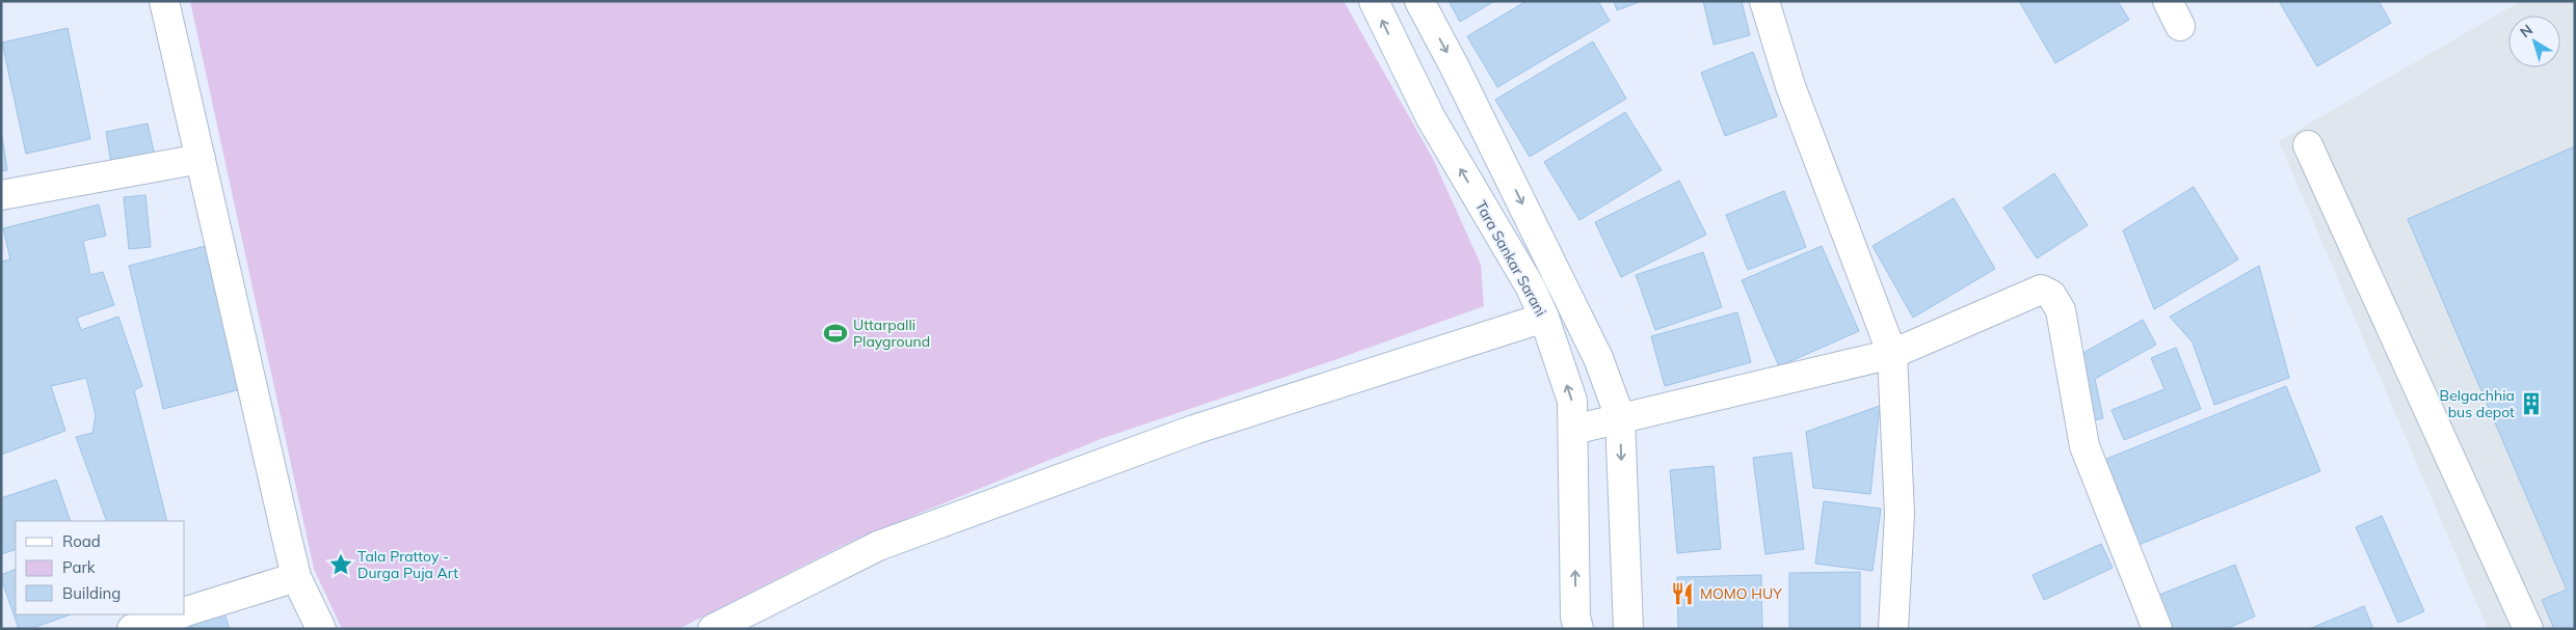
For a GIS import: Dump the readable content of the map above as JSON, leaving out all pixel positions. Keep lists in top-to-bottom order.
{
  "streets": {
    "street": ["Tara Sankar Sarani"]
  },
  "places": {
    "sports": ["Uttarpalli Playground"],
    "building": ["Belgachhia bus depot"],
    "place": ["Tala Prattoy - Durga Puja Art"],
    "restaurant": ["MOMO HUY"]
  },
  "legend": ["Road", "Park", "Building"],
  "north": "top left"
}
